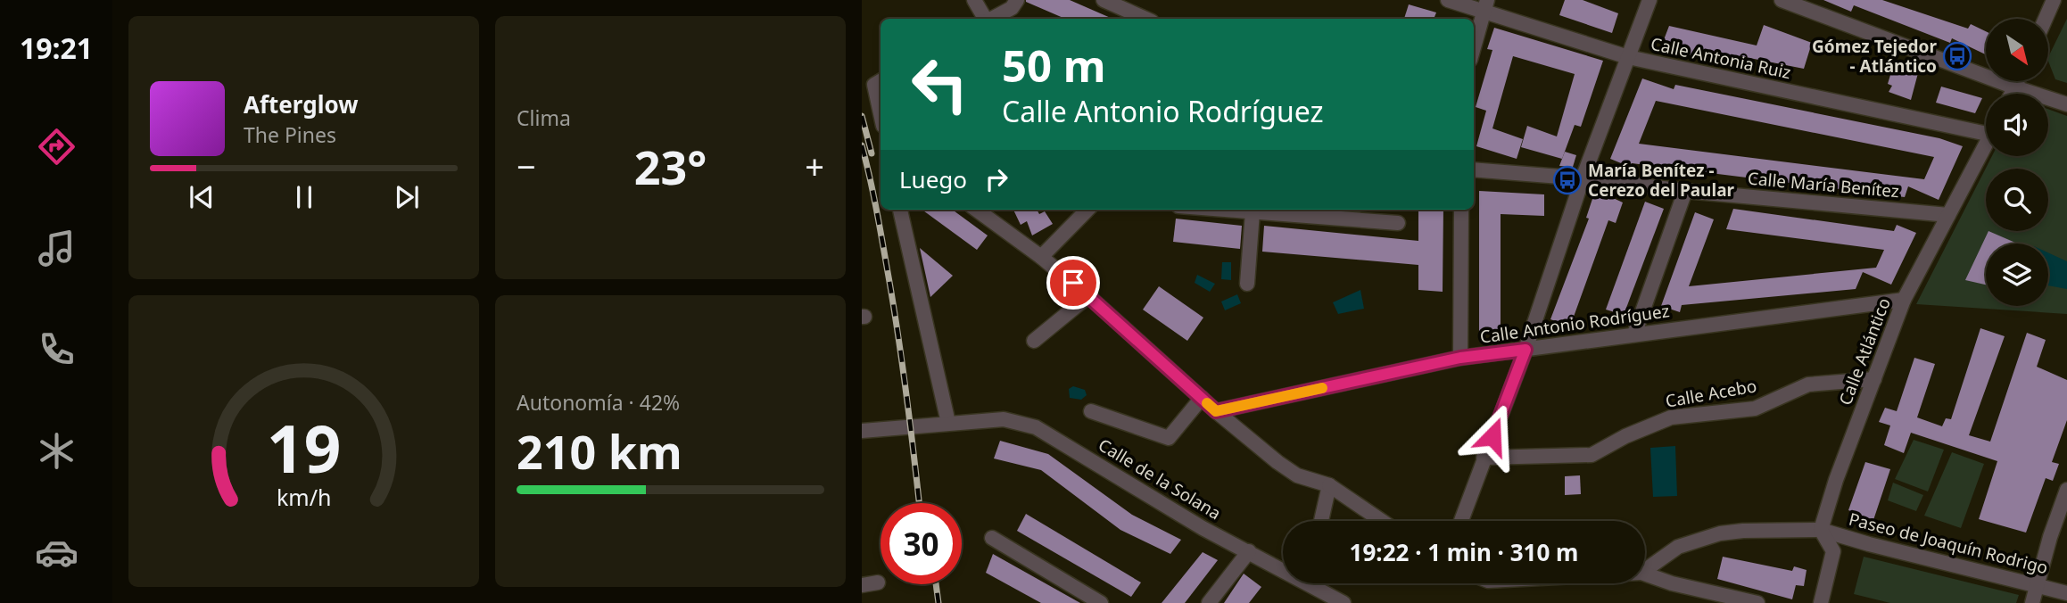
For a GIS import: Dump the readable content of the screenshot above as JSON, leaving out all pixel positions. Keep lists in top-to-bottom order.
{
  "streets": {
    "street": [
      "Calle Antonia Ruiz",
      "Calle María Benítez",
      "Calle Antonio Rodríguez",
      "Calle Atlántico",
      "Calle Acebo",
      "Calle de la Solana",
      "Paseo de Joaquín Rodrigo"
    ]
  },
  "crossings": [
    ["Calle María Benítez", "Calle Atlántico"],
    ["Calle Antonio Rodríguez", "Calle Atlántico"],
    ["Calle Atlántico", "Calle Acebo"],
    ["Calle Atlántico", "Paseo de Joaquín Rodrigo"]
  ],
  "places": {
    "bus stop": ["Gómez Tejedor - Atlántico", "María Benítez - Cerezo del Paular"]
  },
  "north": "bottom right",
  "page": {
    "tabs": "19:21",
    "tile": [
      "Clima",
      ["Autonomía · 42%", "210 km"]
    ],
    "turn": ["50 m", "Calle Antonio Rodríguez"],
    "song": ["Afterglow", "The Pines"],
    "heat": ["−", "23°", "+"],
    "then": "Luego",
    "limit": "30",
    "trip": "19:22 · 1 min · 310 m",
    "gauge": ["19", "km/h"]
  }
}
